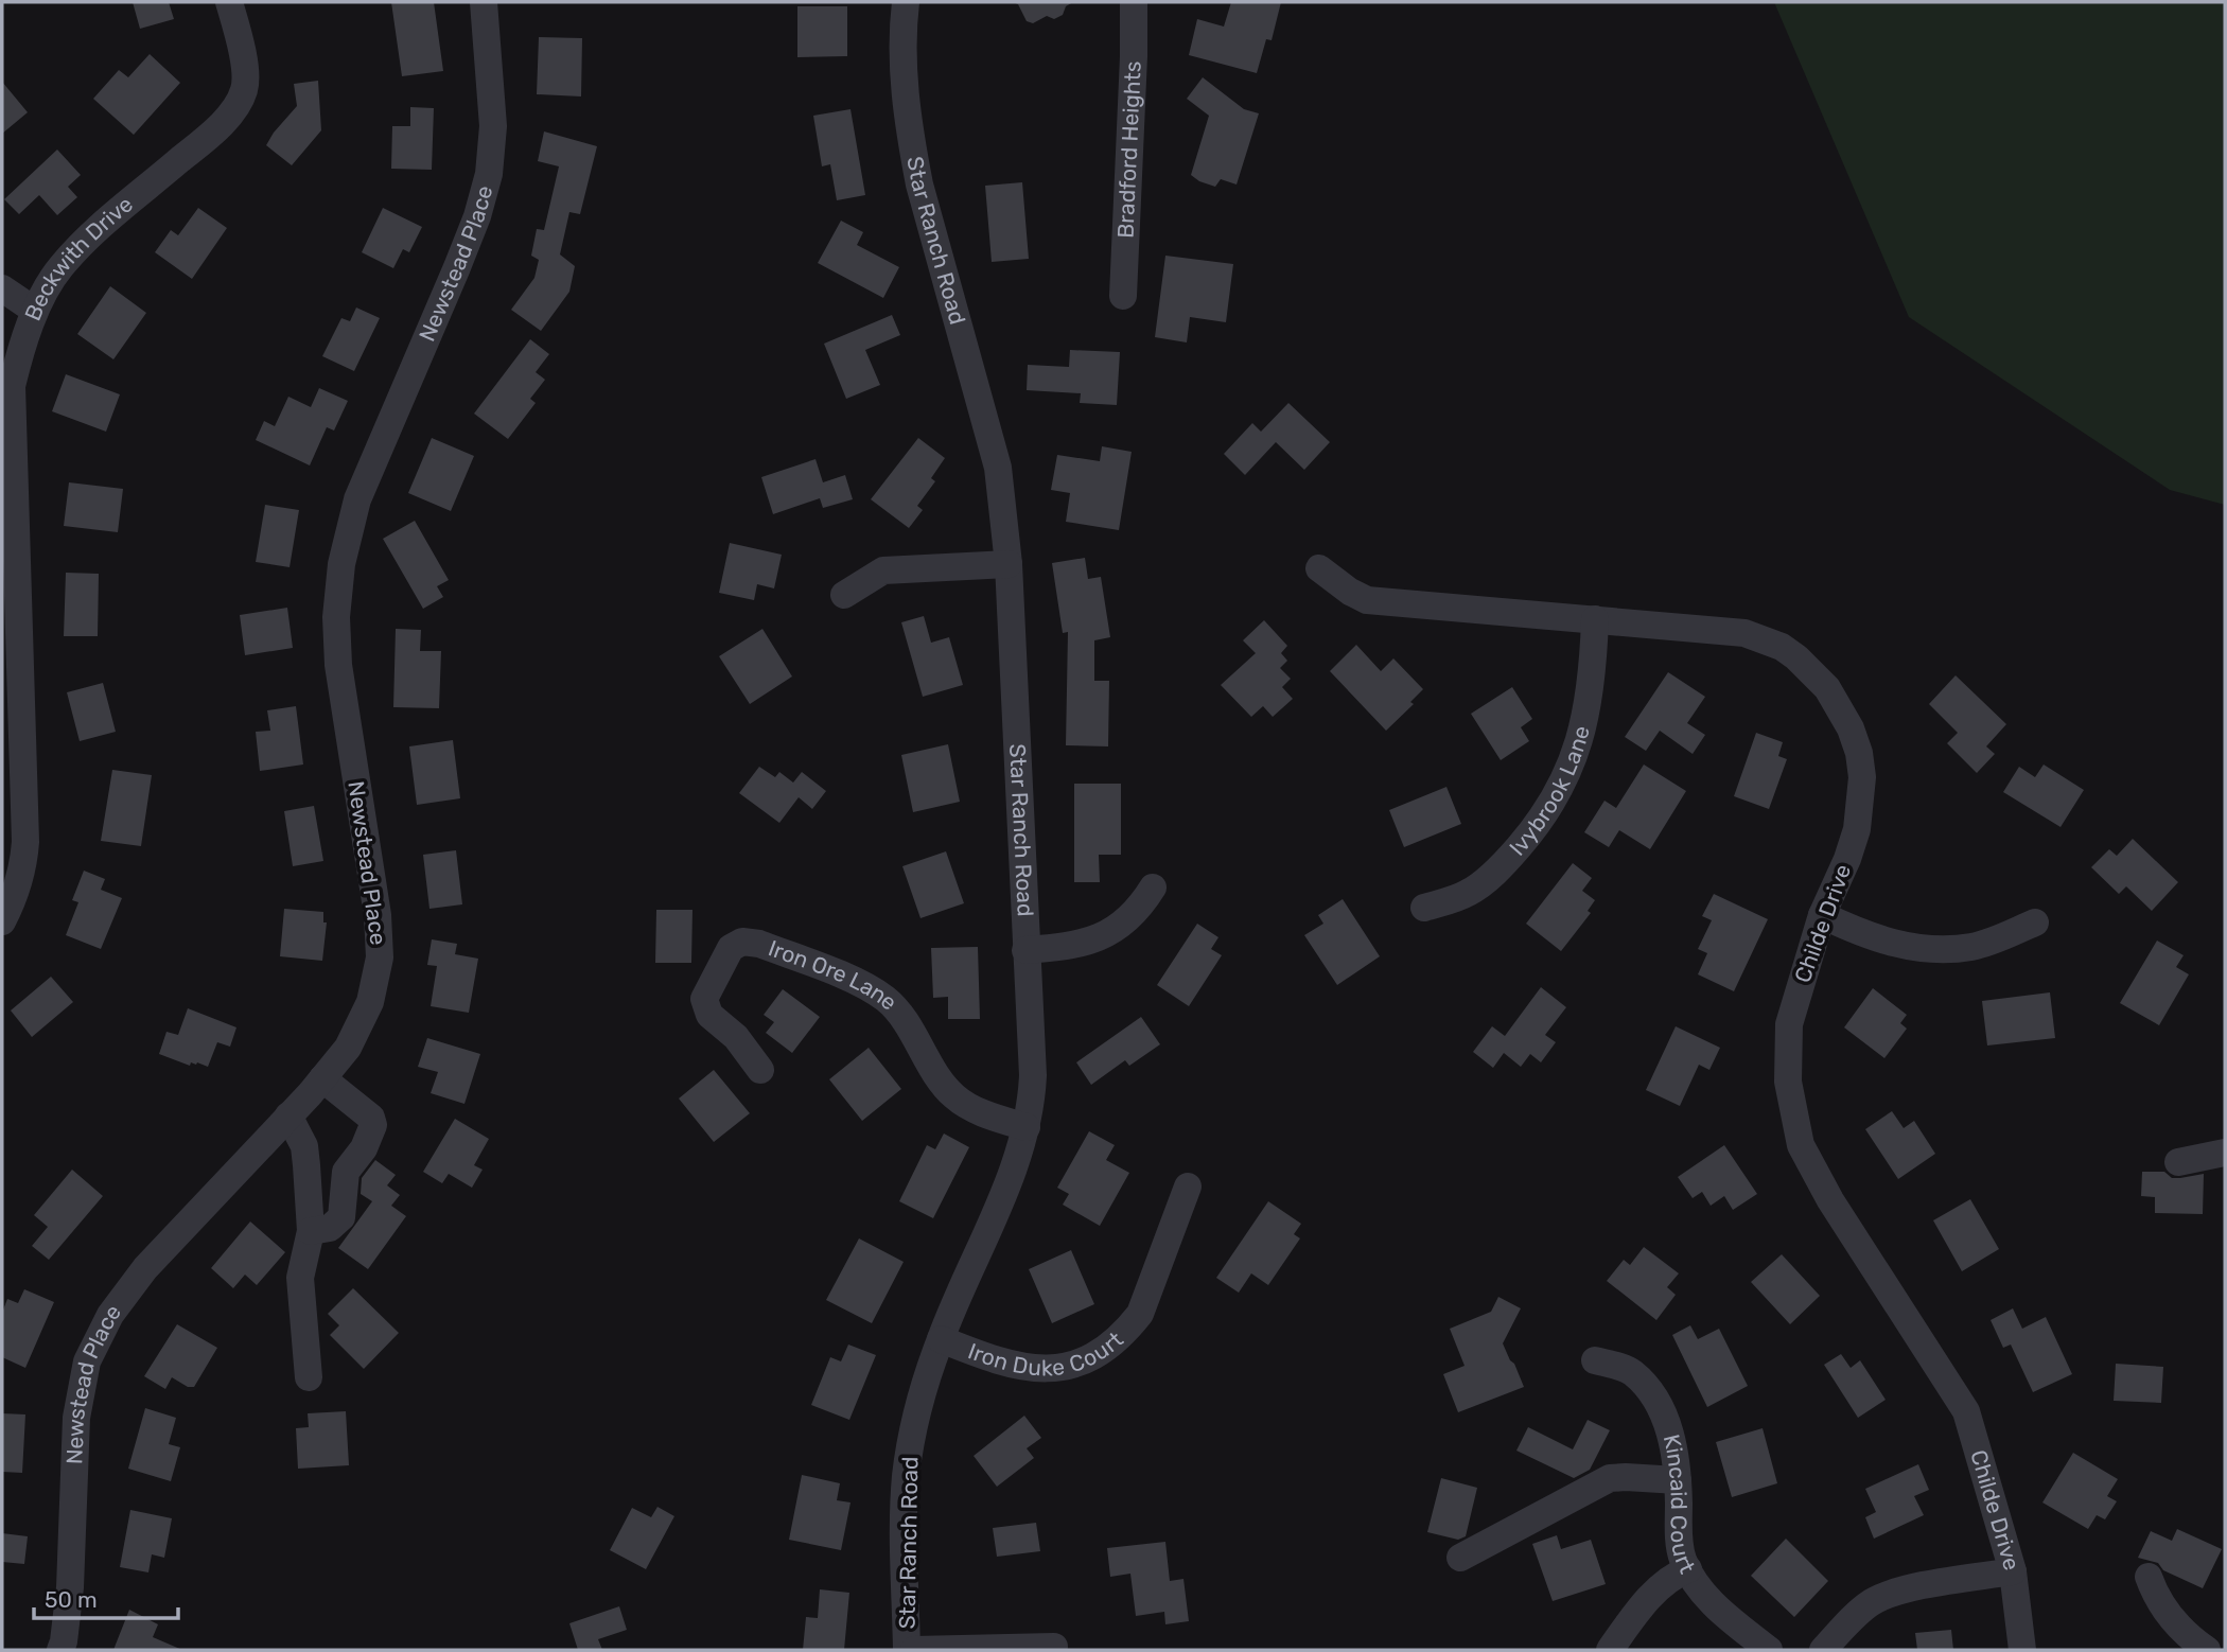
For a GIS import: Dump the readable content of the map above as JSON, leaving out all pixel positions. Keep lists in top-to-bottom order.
{
  "streets": {
    "street": [
      "Bradford Heights",
      "Star Ranch Road",
      "Beckwith Drive",
      "Newstead Place",
      "Ivybrook Lane",
      "Childe Drive",
      "Iron Ore Lane",
      "Iron Duke Court",
      "Kincaid Court"
    ]
  },
  "crossings": [
    ["Star Ranch Road", "Iron Ore Lane"],
    ["Star Ranch Road", "Iron Duke Court"],
    ["Ivybrook Lane", "Childe Drive"]
  ],
  "scale_bar": "50 m"
}
